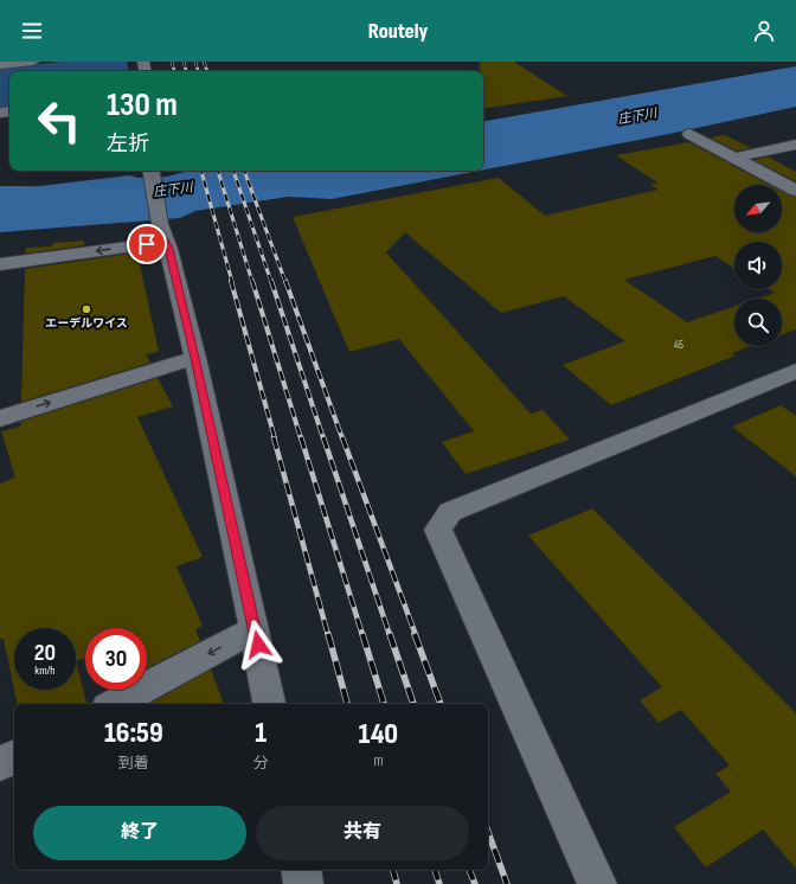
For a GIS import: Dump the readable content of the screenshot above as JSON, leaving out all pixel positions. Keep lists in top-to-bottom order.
{
  "water": ["庄下川"],
  "places": ["エーデルワイス"],
  "house_numbers": ["45"],
  "north": "bottom left",
  "page": {
    "header": "Routely",
    "turn": ["130 m", "左折"],
    "speed": "20 km/h",
    "limit": "30",
    "eta": [
      "16:59",
      "到着",
      "1",
      "分",
      "140",
      "m"
    ],
    "buttons": ["終了", "共有"]
  }
}
